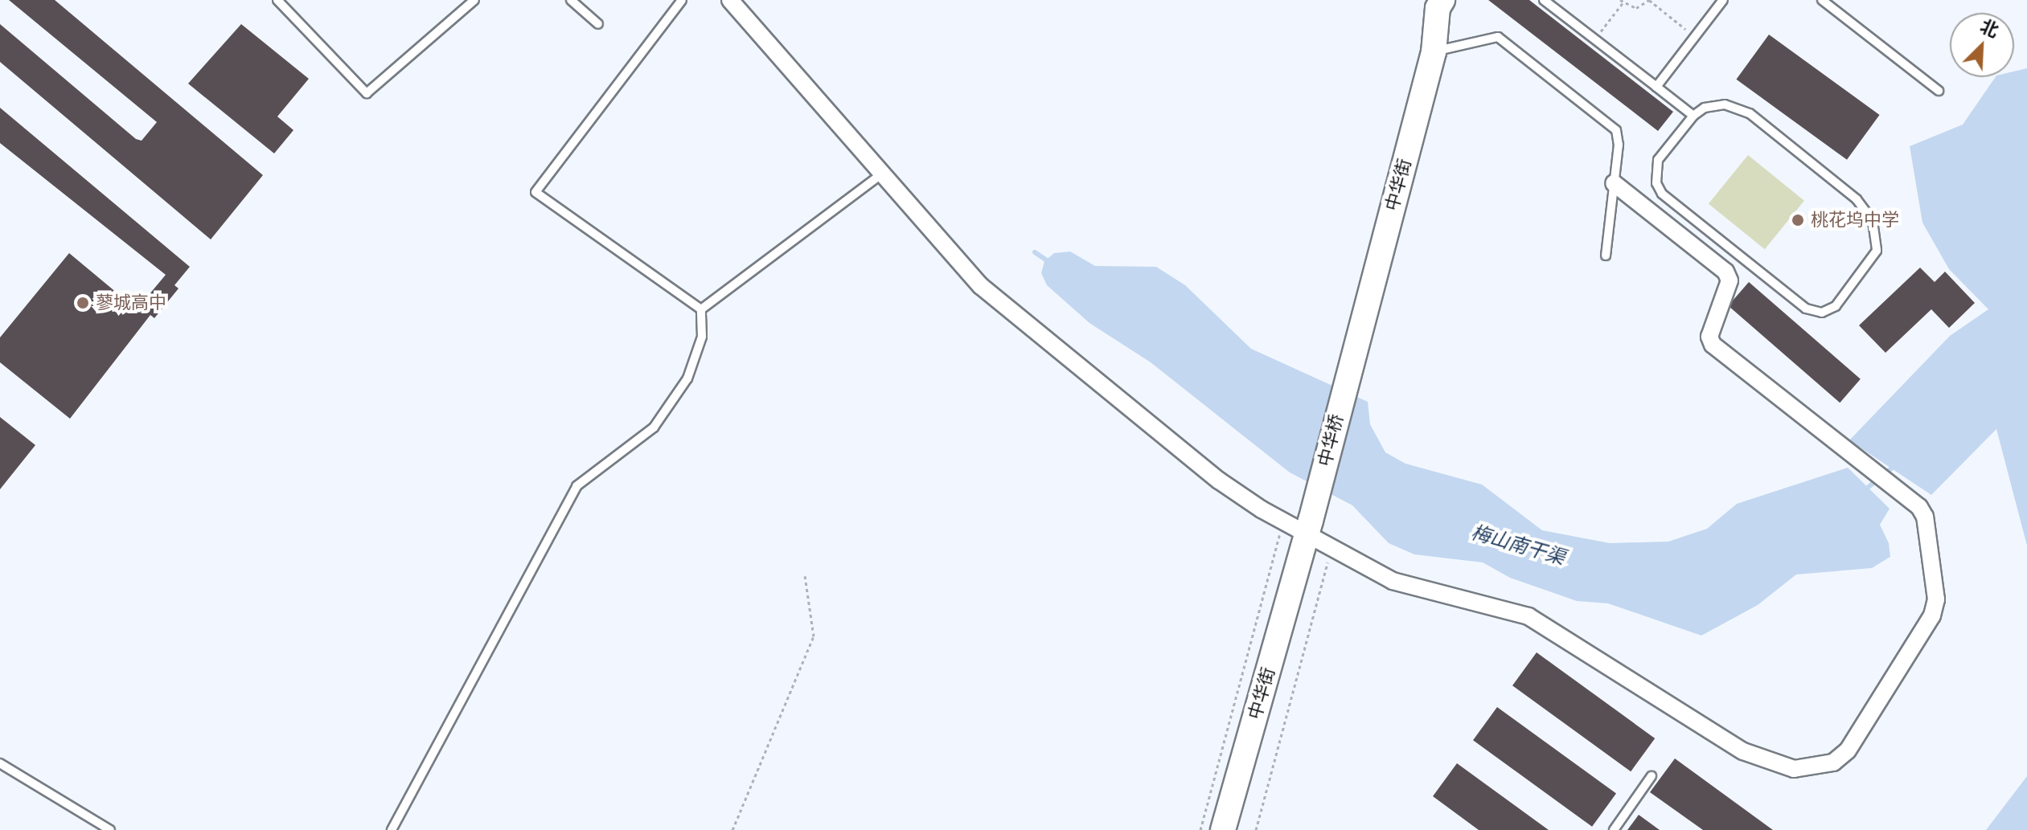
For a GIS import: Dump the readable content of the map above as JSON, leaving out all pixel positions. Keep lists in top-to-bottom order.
{
  "streets": {
    "main road": ["中华街", "中华桥"]
  },
  "crossings": [
    ["中华街", "中华桥"]
  ],
  "water": ["梅山南干渠"],
  "places": ["桃花坞中学", "蓼城高中"],
  "north": "top right"
}
